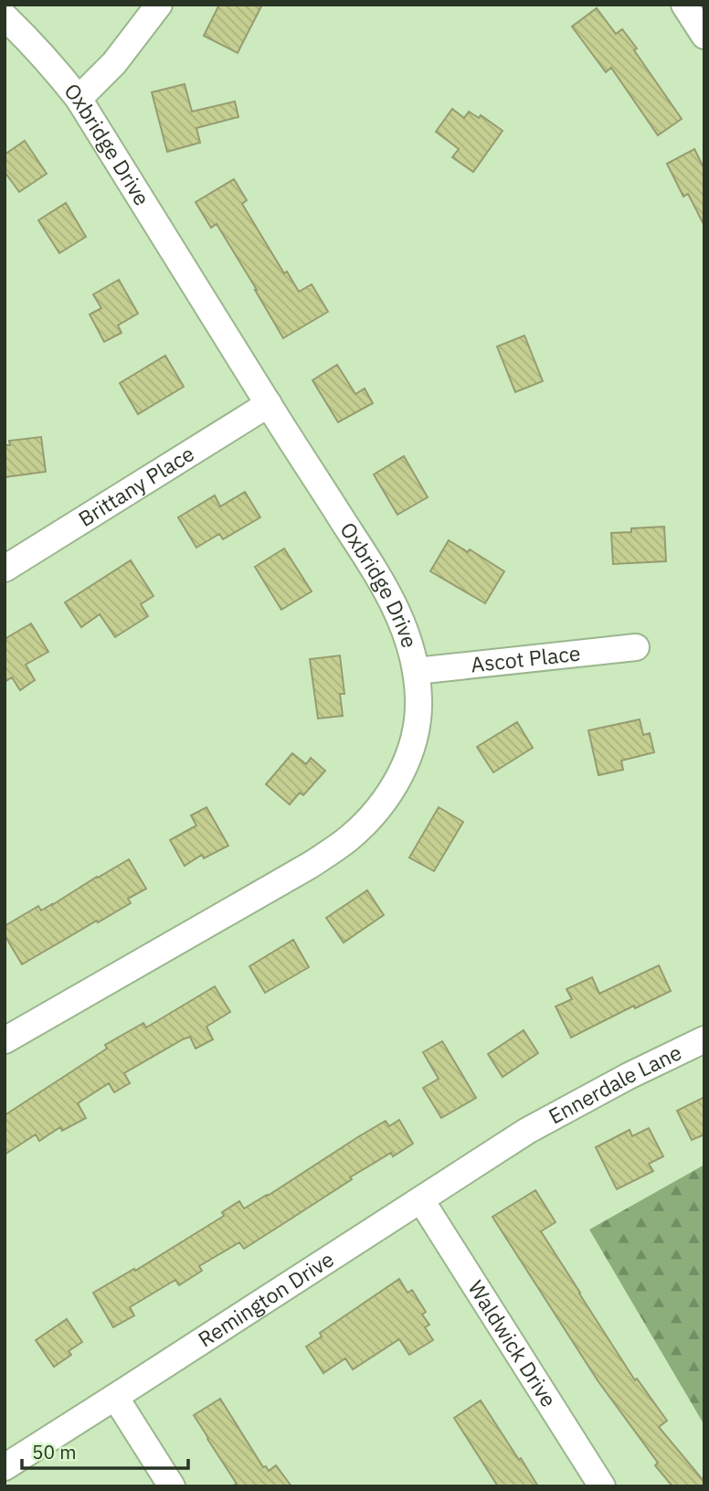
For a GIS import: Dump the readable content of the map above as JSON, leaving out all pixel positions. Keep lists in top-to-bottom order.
{
  "streets": {
    "street": [
      "Oxbridge Drive",
      "Brittany Place",
      "Ascot Place",
      "Ennerdale Lane",
      "Remington Drive",
      "Waldwick Drive"
    ]
  },
  "crossings": [
    ["Oxbridge Drive", "Brittany Place"],
    ["Oxbridge Drive", "Ascot Place"],
    ["Ennerdale Lane", "Remington Drive"],
    ["Remington Drive", "Waldwick Drive"]
  ],
  "scale_bar": "50 m"
}
